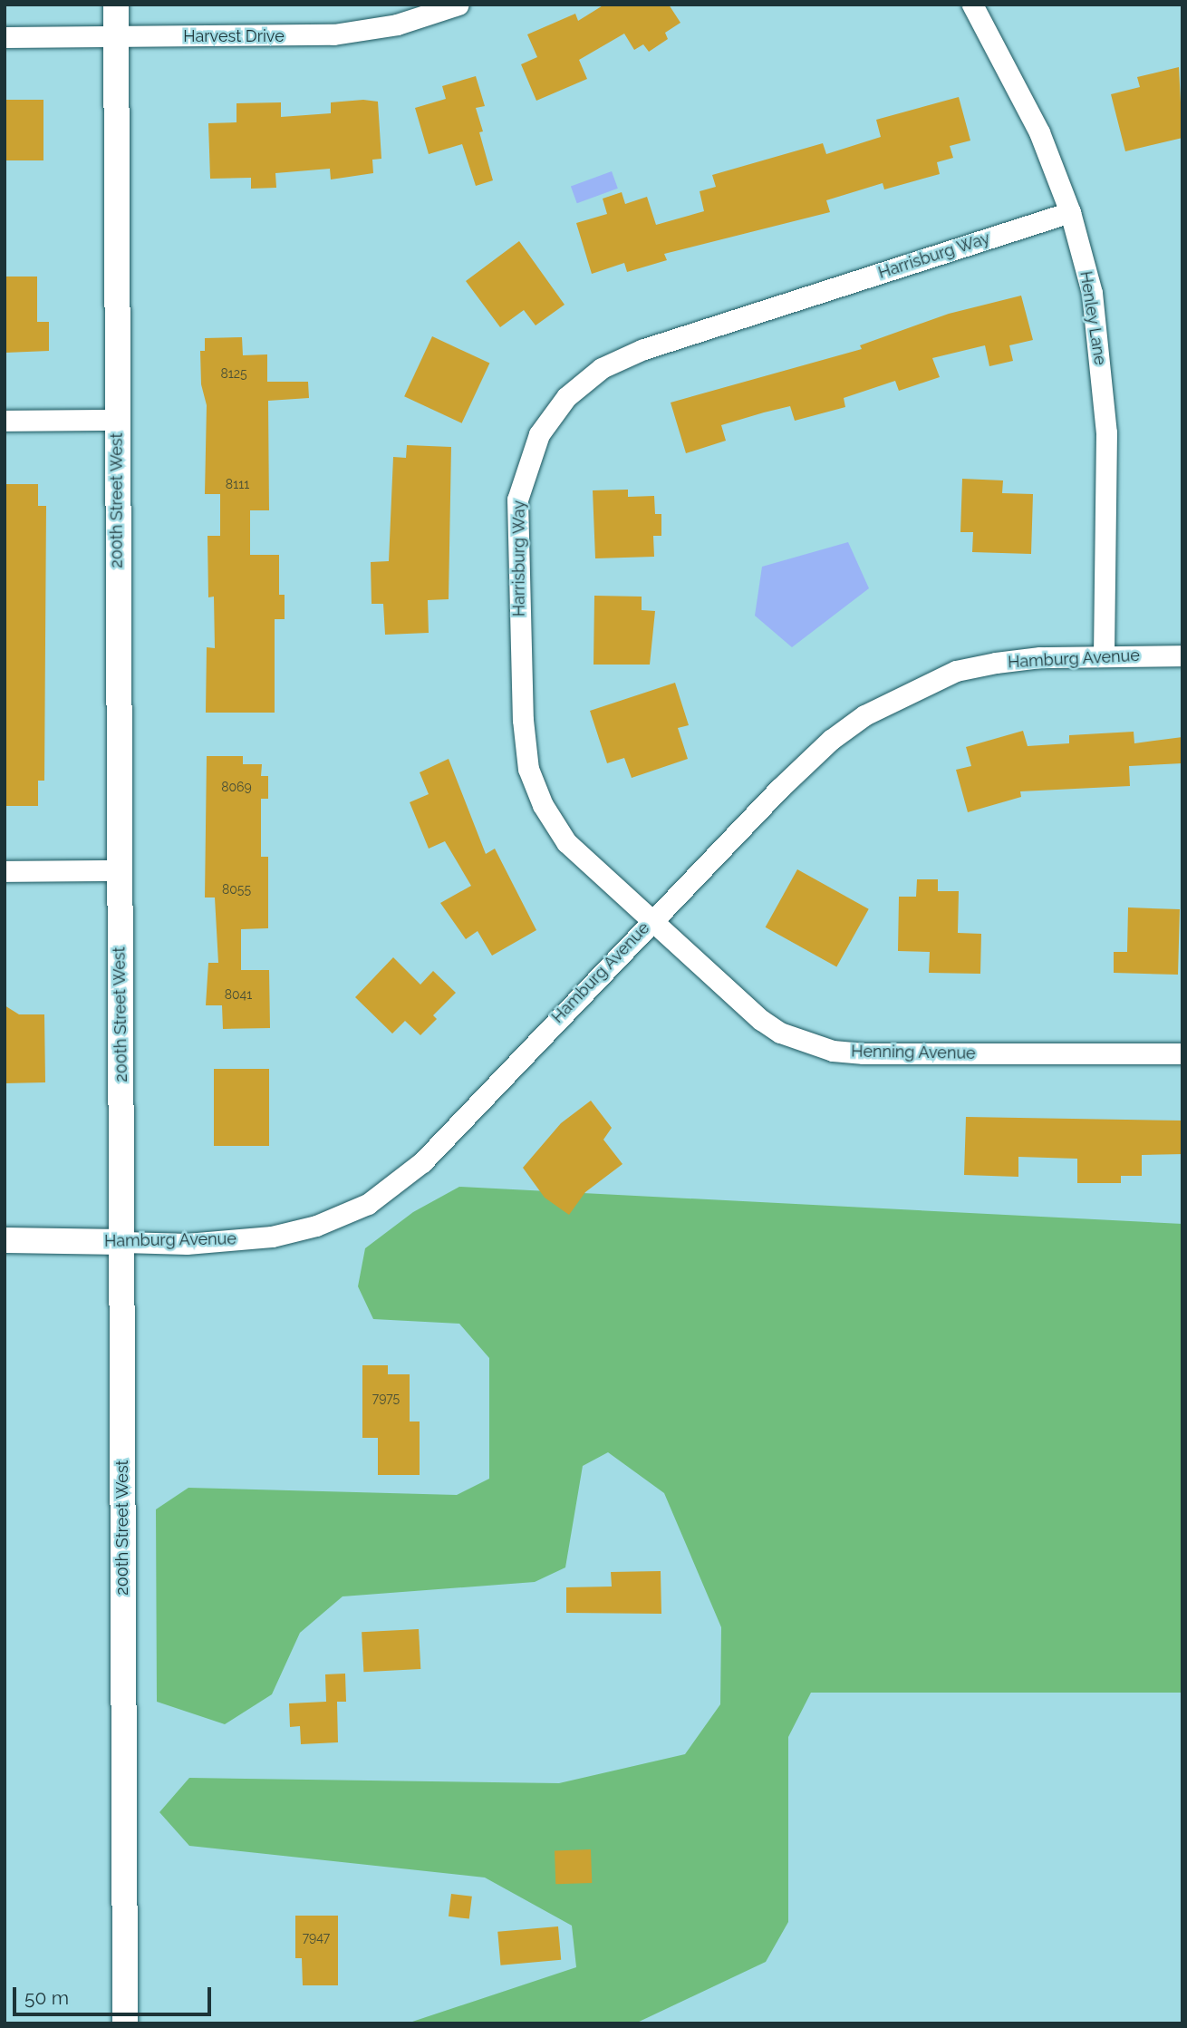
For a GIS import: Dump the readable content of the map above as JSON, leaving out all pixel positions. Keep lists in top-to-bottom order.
{
  "streets": {
    "street": [
      "Harvest Drive",
      "Harrisburg Way",
      "Henley Lane",
      "200th Street West",
      "Hamburg Avenue",
      "Henning Avenue"
    ]
  },
  "crossings": [
    ["Harvest Drive", "200th Street West"],
    ["Harrisburg Way", "Henley Lane"],
    ["Harrisburg Way", "Hamburg Avenue"],
    ["Harrisburg Way", "Henning Avenue"],
    ["Henley Lane", "Hamburg Avenue"],
    ["200th Street West", "Hamburg Avenue"],
    ["Hamburg Avenue", "Henning Avenue"]
  ],
  "house_numbers": [
    "8125",
    "8111",
    "8069",
    "8055",
    "8041",
    "7975",
    "7947"
  ],
  "scale_bar": "50 m"
}
